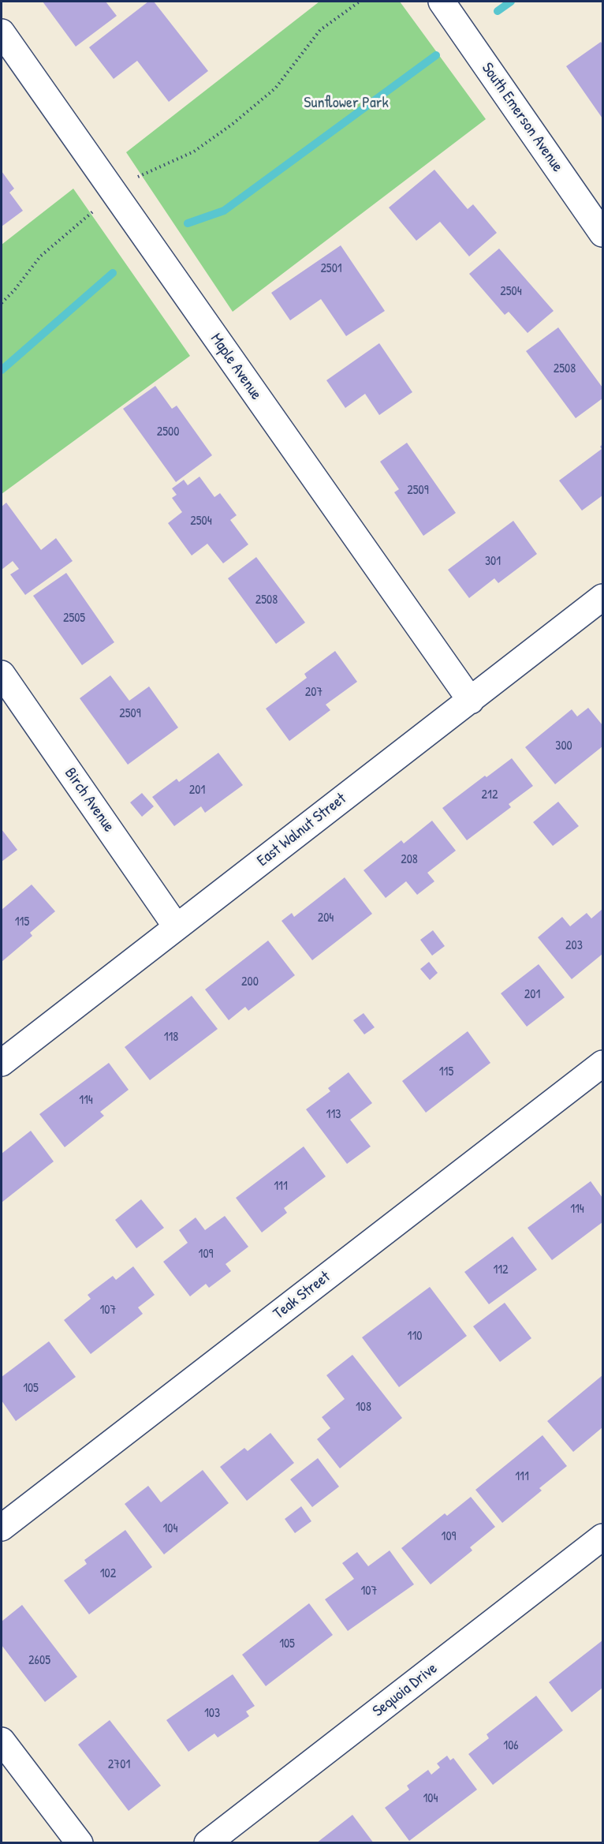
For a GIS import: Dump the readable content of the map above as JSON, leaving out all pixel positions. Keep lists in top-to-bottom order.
{
  "streets": {
    "street": [
      "South Emerson Avenue",
      "Maple Avenue",
      "Birch Avenue",
      "East Walnut Street",
      "Teak Street",
      "Sequoia Drive"
    ]
  },
  "crossings": [
    ["Maple Avenue", "East Walnut Street"],
    ["Birch Avenue", "East Walnut Street"]
  ],
  "parks": ["Sunflower Park"],
  "house_numbers": [
    "2501",
    "2504",
    "2508",
    "2500",
    "2509",
    "2504",
    "301",
    "2508",
    "2505",
    "207",
    "2509",
    "300",
    "201",
    "212",
    "208",
    "204",
    "115",
    "203",
    "200",
    "201",
    "118",
    "115",
    "114",
    "113",
    "111",
    "114",
    "109",
    "112",
    "107",
    "110",
    "105",
    "108",
    "111",
    "104",
    "109",
    "102",
    "107",
    "105",
    "2605",
    "103",
    "106",
    "2701",
    "104"
  ]
}
